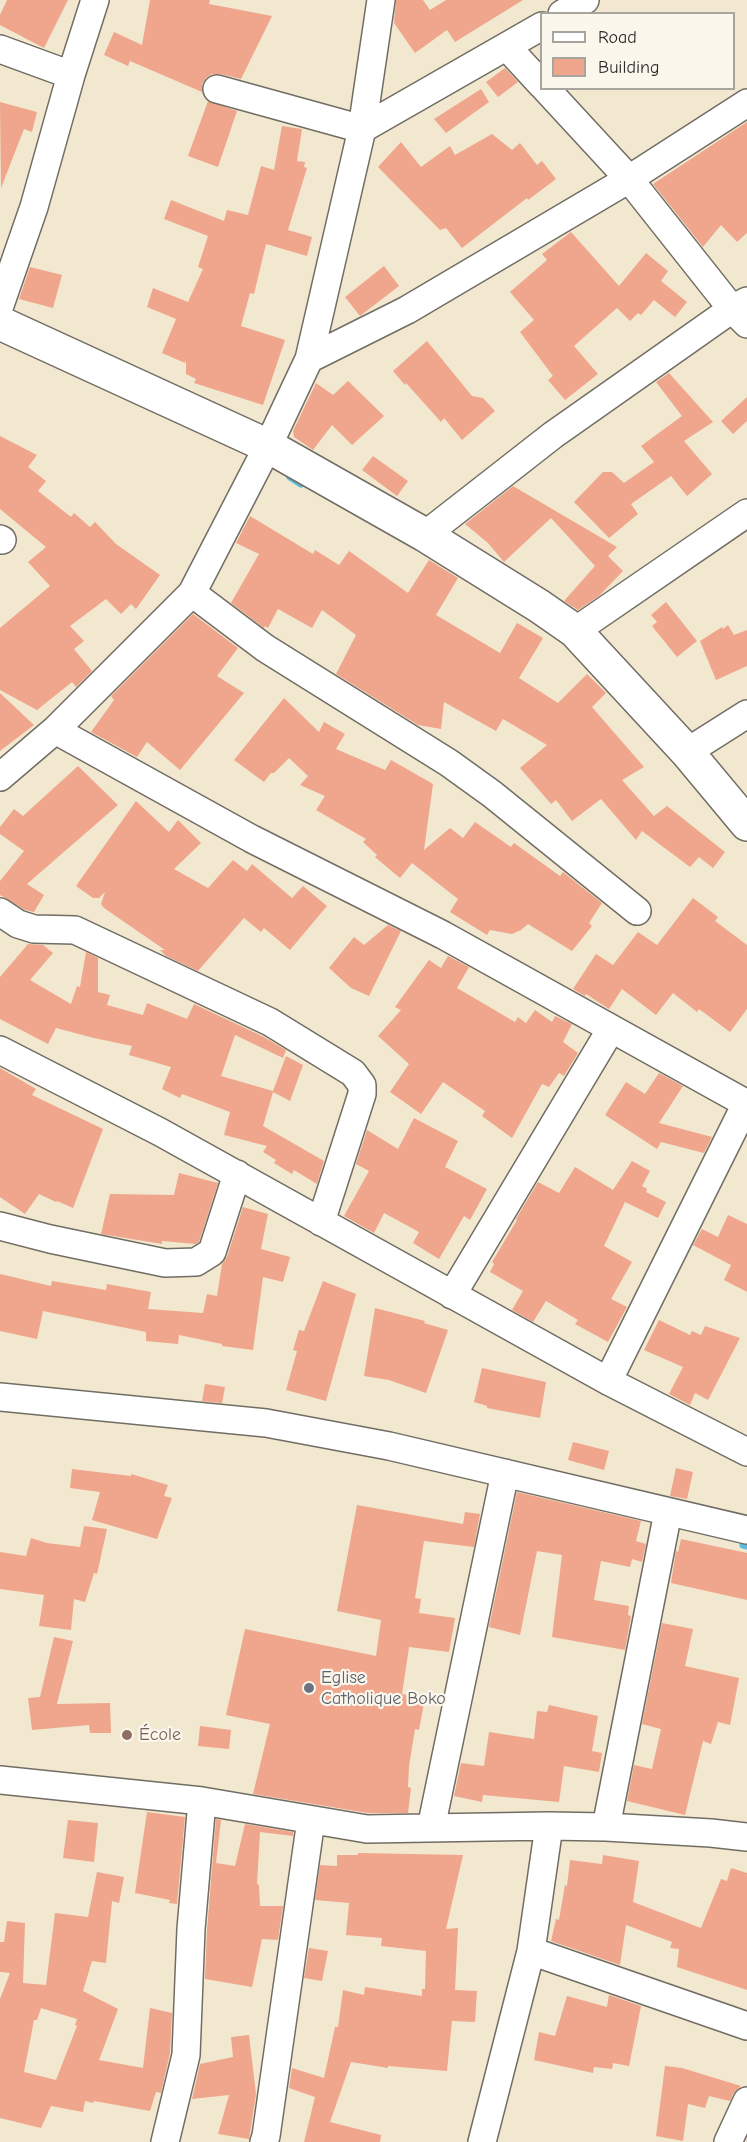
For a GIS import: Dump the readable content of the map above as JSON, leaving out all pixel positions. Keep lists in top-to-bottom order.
{
  "places": ["Eglise Catholique Boko", "École"],
  "legend": ["Road", "Building"]
}
